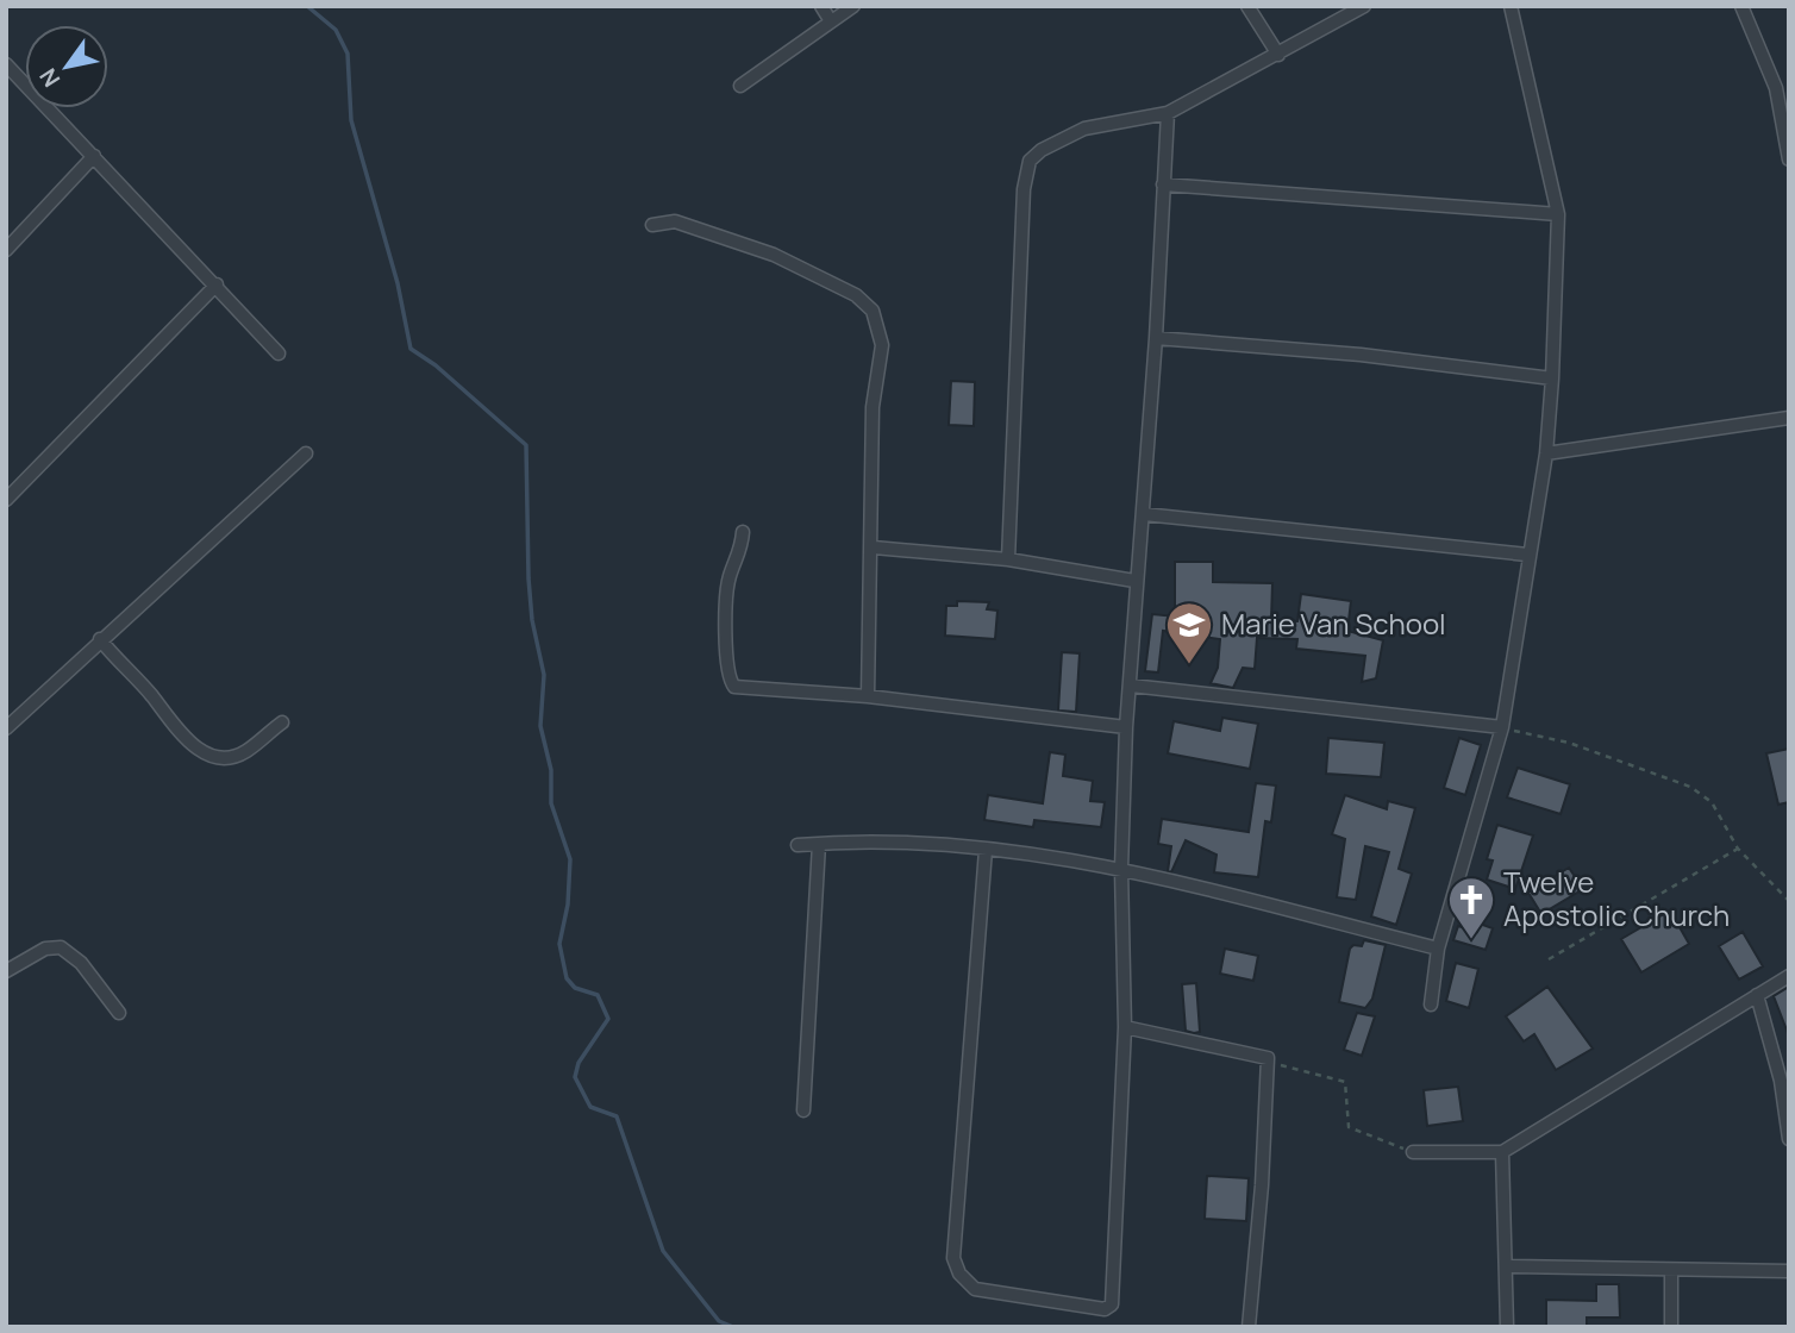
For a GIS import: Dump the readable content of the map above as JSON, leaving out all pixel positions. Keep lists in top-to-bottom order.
{
  "places": {
    "school or university": ["Marie Van School"],
    "church": ["Twelve Apostolic Church"]
  },
  "north": "bottom left"
}
